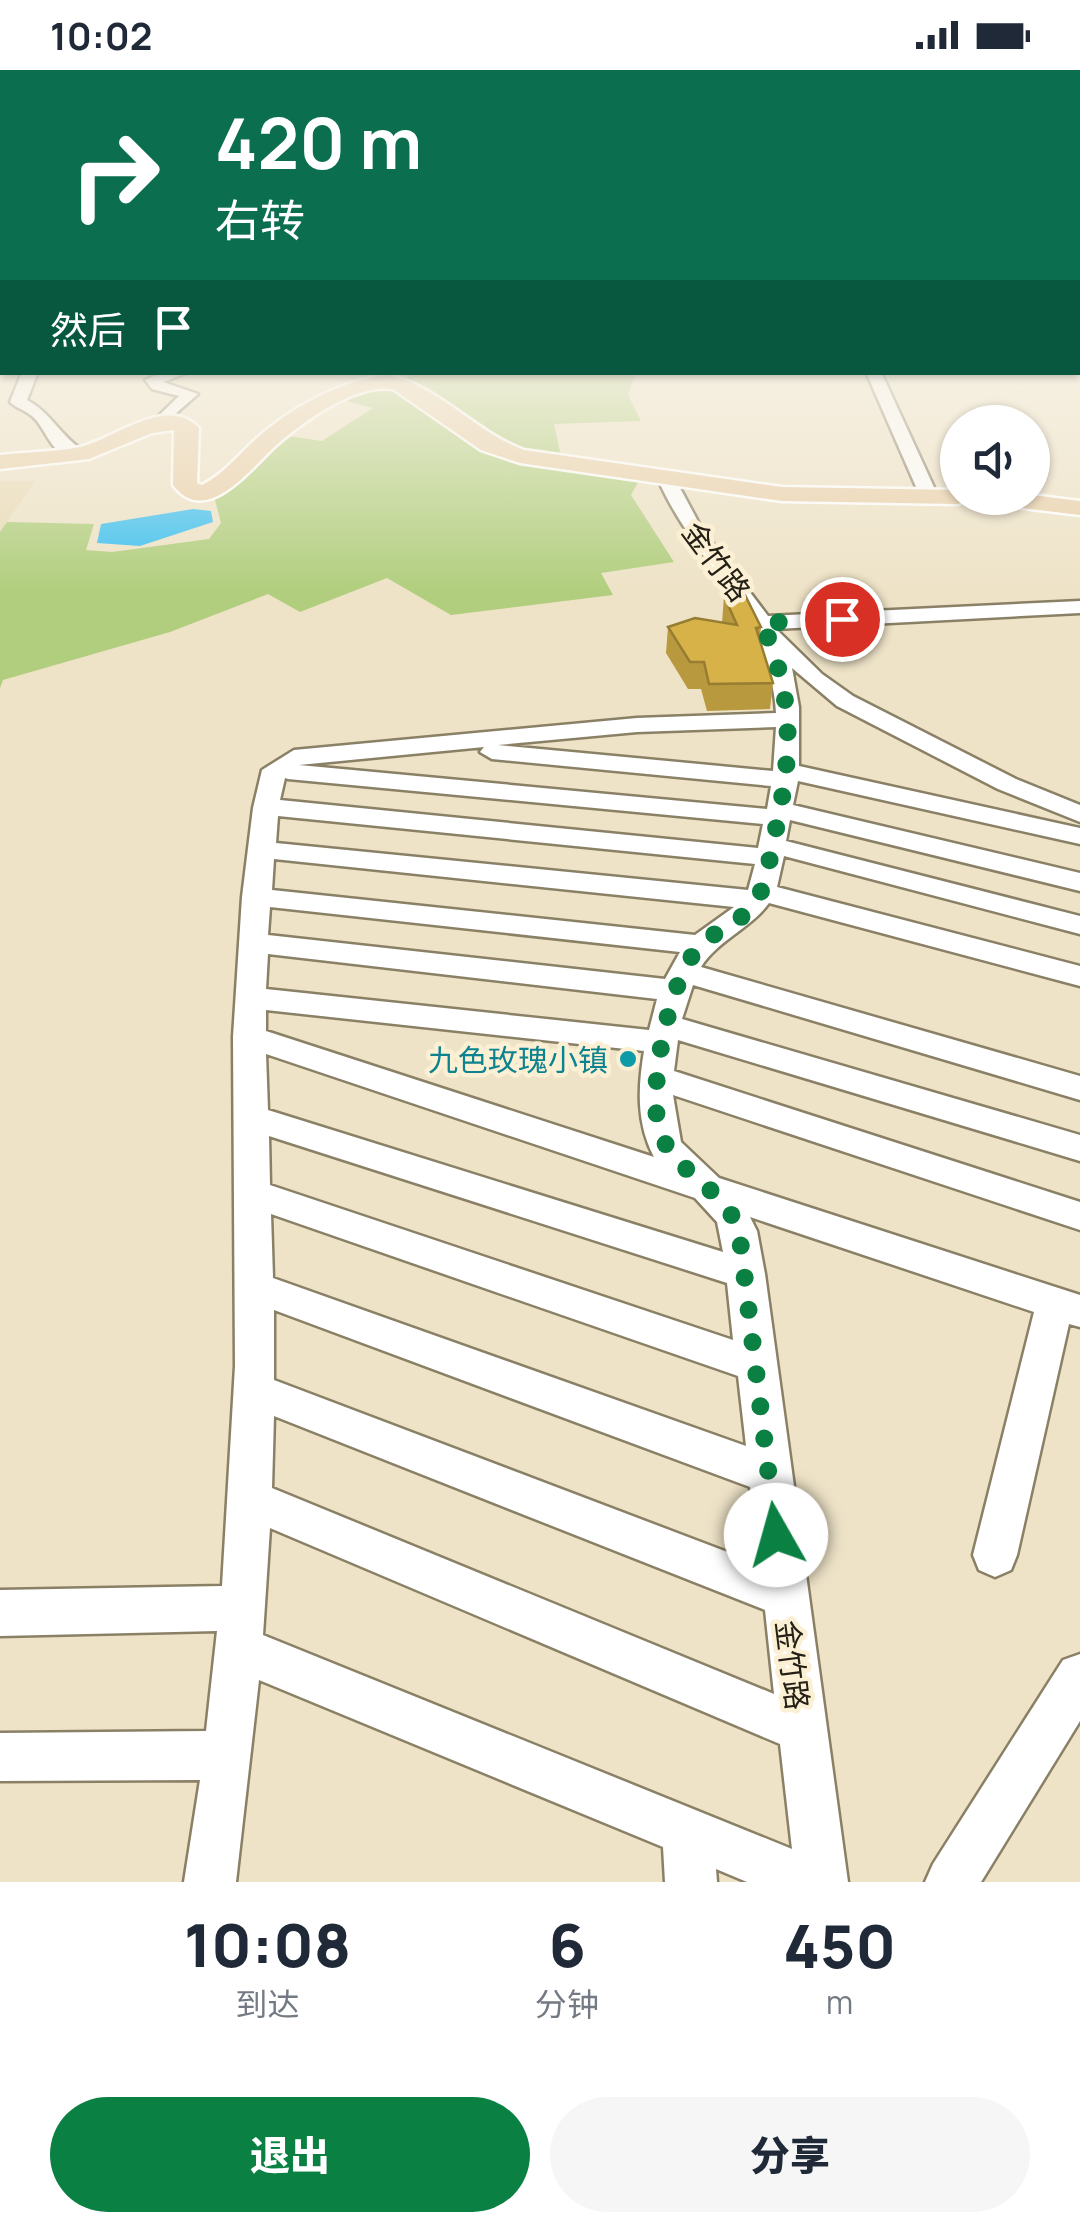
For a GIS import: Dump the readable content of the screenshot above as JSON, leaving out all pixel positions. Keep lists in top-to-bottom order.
{
  "streets": {
    "street": ["金竹路"]
  },
  "places": ["九色玫瑰小镇"],
  "page": {
    "status": "10:02",
    "turn": ["420 m", "右转"],
    "then": "然后",
    "eta": [
      "10:08",
      "到达",
      "6",
      "分钟",
      "450",
      "m"
    ],
    "buttons": ["退出", "分享"]
  }
}
